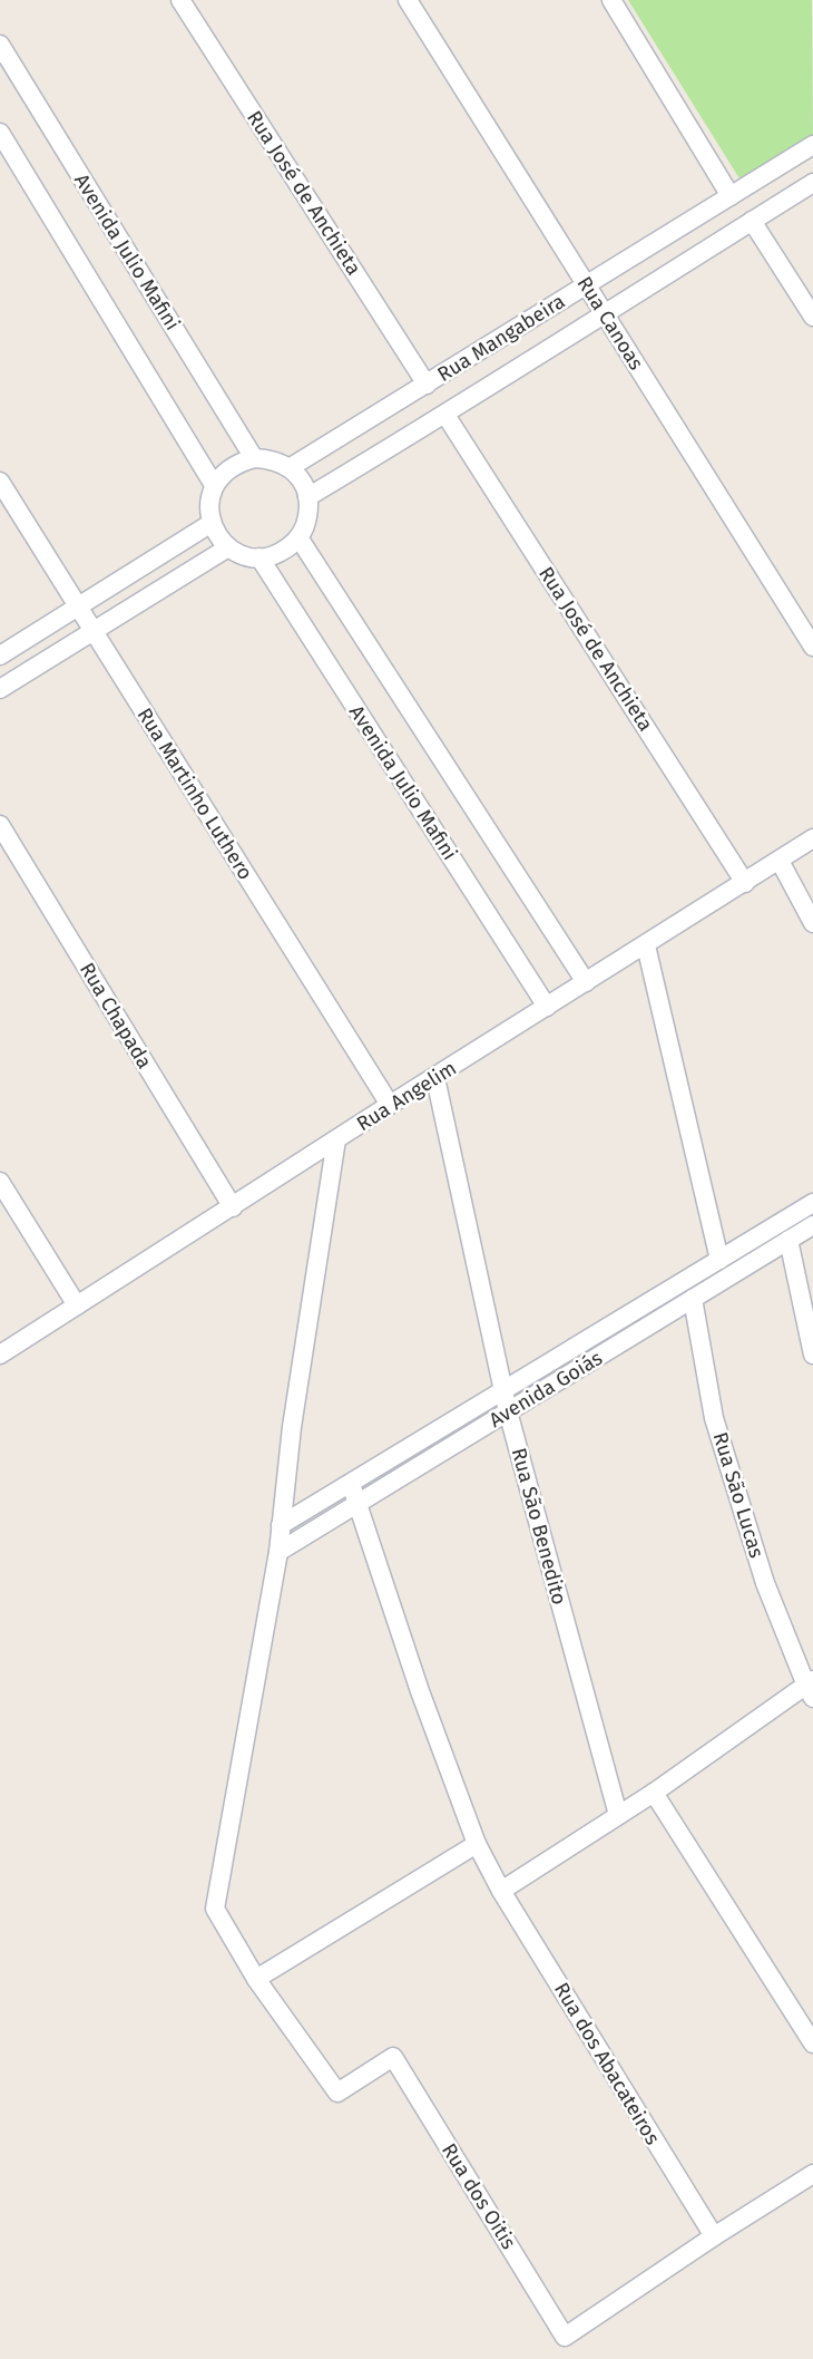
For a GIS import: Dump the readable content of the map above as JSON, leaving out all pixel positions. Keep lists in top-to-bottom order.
{
  "streets": {
    "street": [
      "Rua José de Anchieta",
      "Avenida Julio Mafini",
      "Rua Canoas",
      "Rua Mangabeira",
      "Rua Martinho Luthero",
      "Rua Chapada",
      "Rua Angelim",
      "Avenida Goiás",
      "Rua São Lucas",
      "Rua São Benedito",
      "Rua dos Abacateiros",
      "Rua dos Oitis"
    ]
  },
  "crossings": [
    ["Rua José de Anchieta", "Rua Mangabeira"],
    ["Rua José de Anchieta", "Rua Angelim"],
    ["Avenida Julio Mafini", "Rua Mangabeira"],
    ["Avenida Julio Mafini", "Rua Angelim"],
    ["Rua Canoas", "Rua Mangabeira"],
    ["Rua Martinho Luthero", "Rua Angelim"],
    ["Rua Chapada", "Rua Angelim"],
    ["Rua Angelim", "Rua São Benedito"],
    ["Avenida Goiás", "Rua São Lucas"],
    ["Avenida Goiás", "Rua São Benedito"],
    ["Avenida Goiás", "Rua dos Abacateiros"],
    ["Rua dos Abacateiros", "Rua dos Oitis"]
  ]
}
